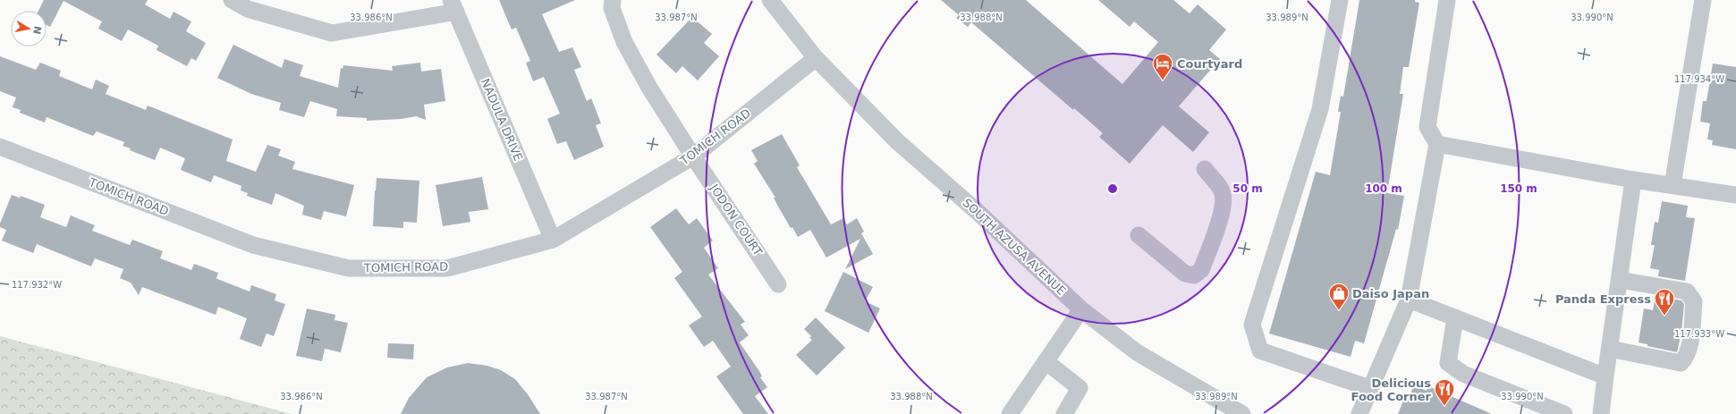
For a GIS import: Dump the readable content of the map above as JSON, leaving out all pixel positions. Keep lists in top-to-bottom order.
{
  "streets": {
    "street": [
      "NADULA DRIVE",
      "TOMICH ROAD",
      "JODON COURT",
      "SOUTH AZUSA AVENUE"
    ]
  },
  "crossings": [
    ["NADULA DRIVE", "TOMICH ROAD"],
    ["TOMICH ROAD", "JODON COURT"],
    ["TOMICH ROAD", "SOUTH AZUSA AVENUE"]
  ],
  "places": {
    "hotel": ["Courtyard"],
    "shop": ["Daiso Japan"],
    "restaurant": ["Panda Express", "Delicious Food Corner"]
  },
  "north": "right",
  "coordinates": [
    "33.986°N",
    "33.987°N",
    "33.988°N",
    "33.989°N",
    "33.990°N",
    "117.934°W",
    "117.932°W",
    "117.933°W"
  ],
  "rings": ["50 m", "100 m", "150 m"]
}
